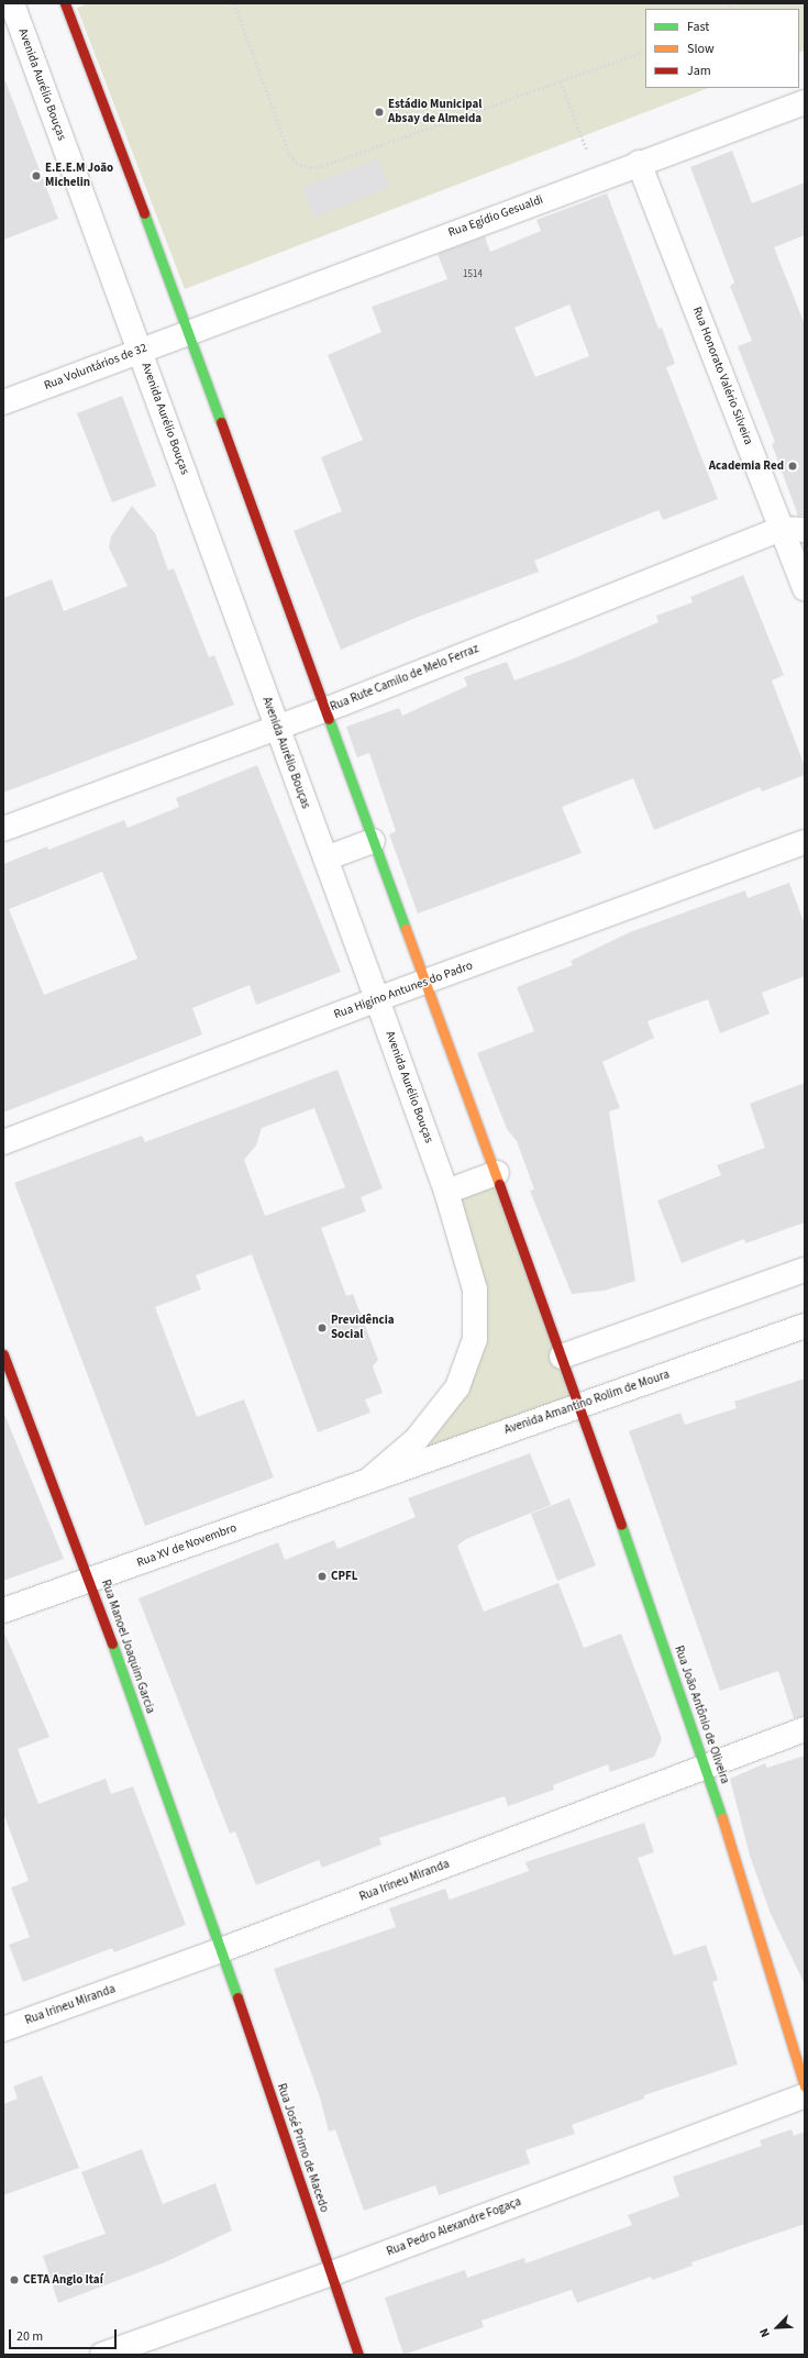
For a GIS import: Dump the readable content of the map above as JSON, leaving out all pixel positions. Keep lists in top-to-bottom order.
{
  "streets": {
    "street": [
      "Avenida Aurélio Bouças",
      "Rua Egídio Gesualdi",
      "Rua Voluntários de 32",
      "Rua Honorato Valério Silveira",
      "Rua Rute Camilo de Melo Ferraz",
      "Rua Higíno Antunes do Padro",
      "Avenida Amantino Rolim de Moura",
      "Rua XV de Novembro",
      "Rua Manoel Joaquim Garcia",
      "Rua João Antônio de Oliveira",
      "Rua Irineu Miranda",
      "Rua José Primo de Macedo",
      "Rua Pedro Alexandre Fogaça"
    ]
  },
  "crossings": [
    ["Avenida Aurélio Bouças", "Rua Voluntários de 32"],
    ["Avenida Aurélio Bouças", "Rua Rute Camilo de Melo Ferraz"],
    ["Avenida Aurélio Bouças", "Rua Higíno Antunes do Padro"],
    ["Avenida Aurélio Bouças", "Avenida Amantino Rolim de Moura"],
    ["Avenida Aurélio Bouças", "Rua XV de Novembro"],
    ["Rua Egídio Gesualdi", "Rua Voluntários de 32"],
    ["Rua Egídio Gesualdi", "Rua Honorato Valério Silveira"],
    ["Rua Honorato Valério Silveira", "Rua Rute Camilo de Melo Ferraz"],
    ["Avenida Amantino Rolim de Moura", "Rua XV de Novembro"],
    ["Avenida Amantino Rolim de Moura", "Rua João Antônio de Oliveira"],
    ["Rua XV de Novembro", "Rua Manoel Joaquim Garcia"],
    ["Rua Manoel Joaquim Garcia", "Rua Irineu Miranda"],
    ["Rua Manoel Joaquim Garcia", "Rua José Primo de Macedo"],
    ["Rua João Antônio de Oliveira", "Rua Irineu Miranda"],
    ["Rua Irineu Miranda", "Rua José Primo de Macedo"],
    ["Rua José Primo de Macedo", "Rua Pedro Alexandre Fogaça"]
  ],
  "places": [
    "Estádio Municipal Absay de Almeida",
    "E.E.E.M João Michelin",
    "Academia Red",
    "Previdência Social",
    "CPFL",
    "CETA Anglo Itaí"
  ],
  "house_numbers": ["1514"],
  "legend": ["Fast", "Slow", "Jam"],
  "scale_bar": "20 m",
  "north": "bottom left"
}
